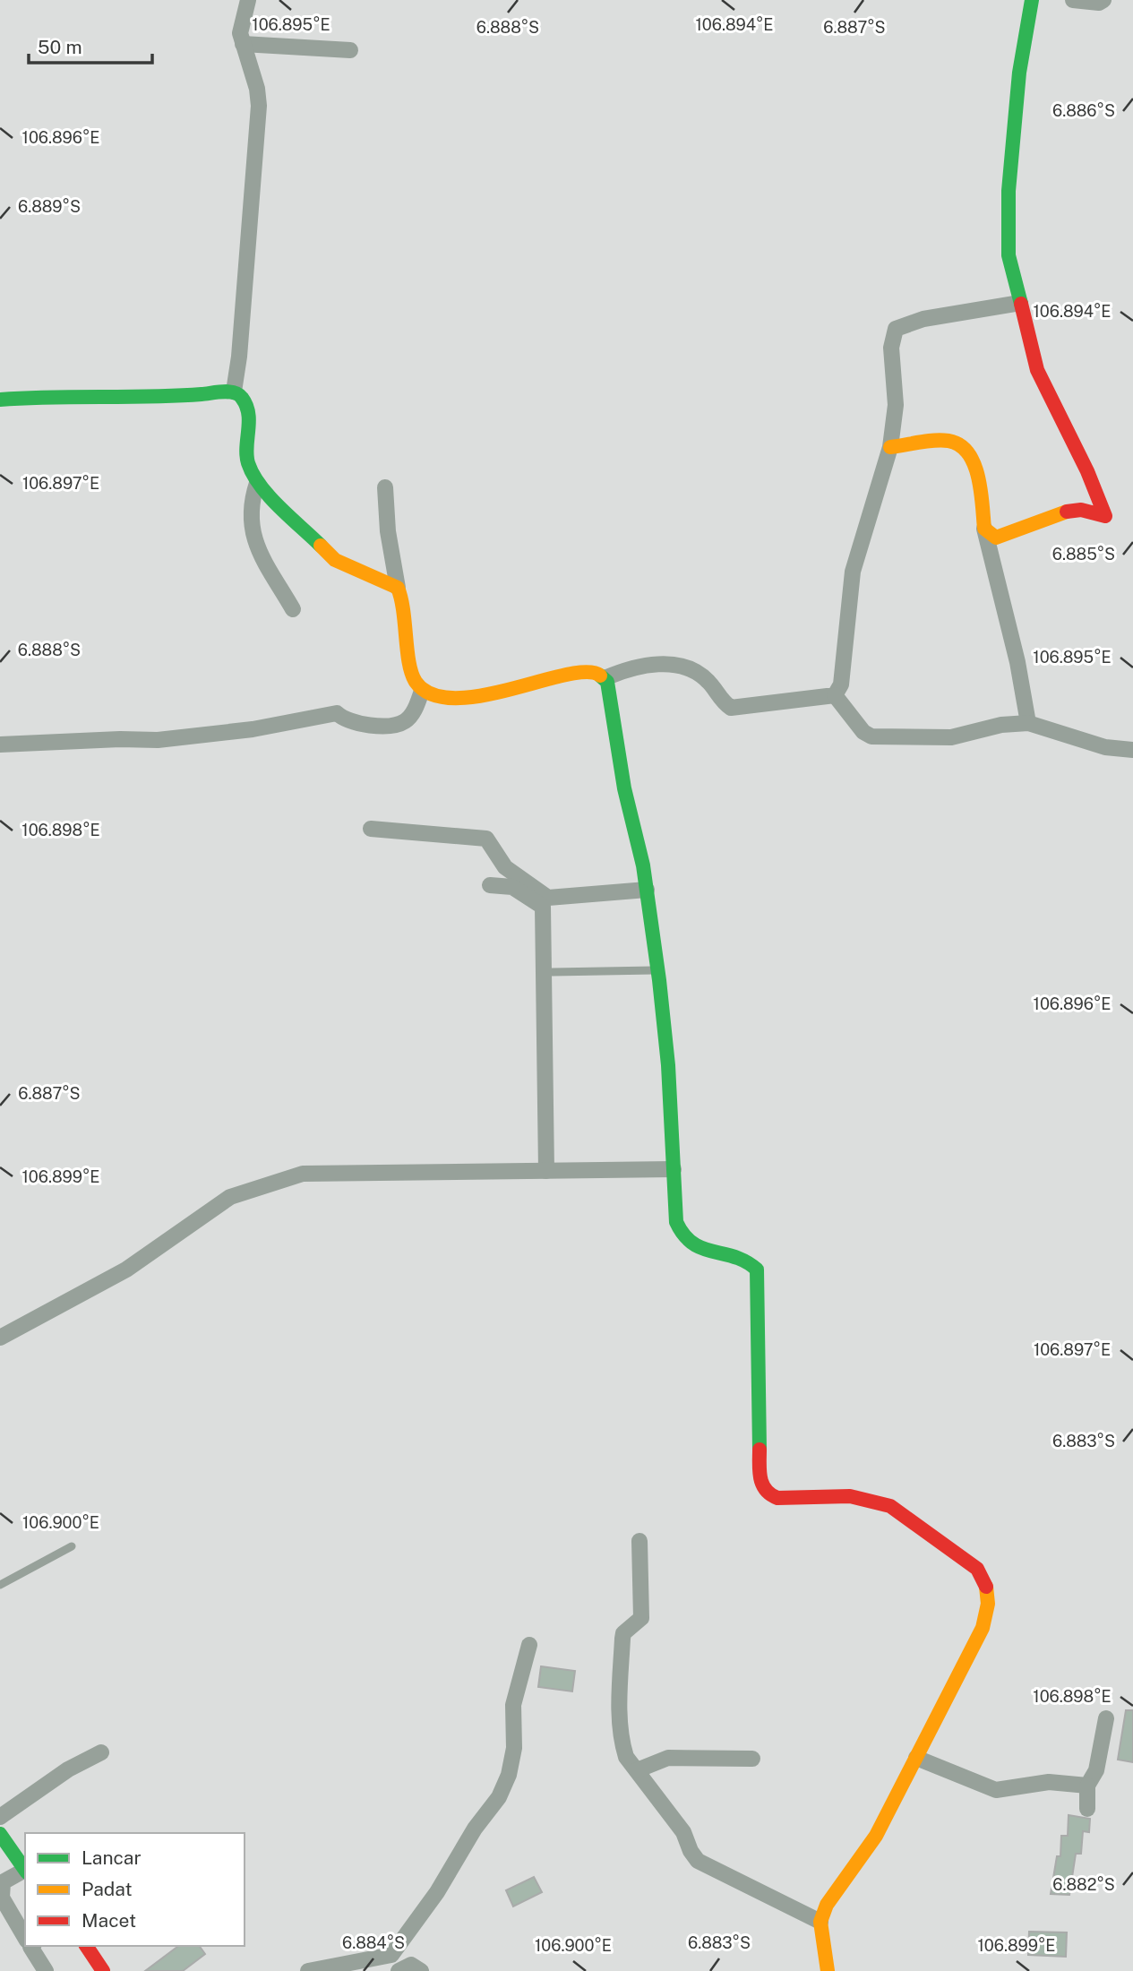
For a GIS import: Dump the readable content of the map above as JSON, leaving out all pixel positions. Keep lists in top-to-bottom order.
{
  "legend": ["Lancar", "Padat", "Macet"],
  "scale_bar": "50 m",
  "coordinates": [
    "106.895°E",
    "106.894°E",
    "6.888°S",
    "6.887°S",
    "6.886°S",
    "106.896°E",
    "6.889°S",
    "106.897°E",
    "6.885°S",
    "106.898°E",
    "106.899°E",
    "6.883°S",
    "106.900°E",
    "6.882°S",
    "6.884°S"
  ]
}
